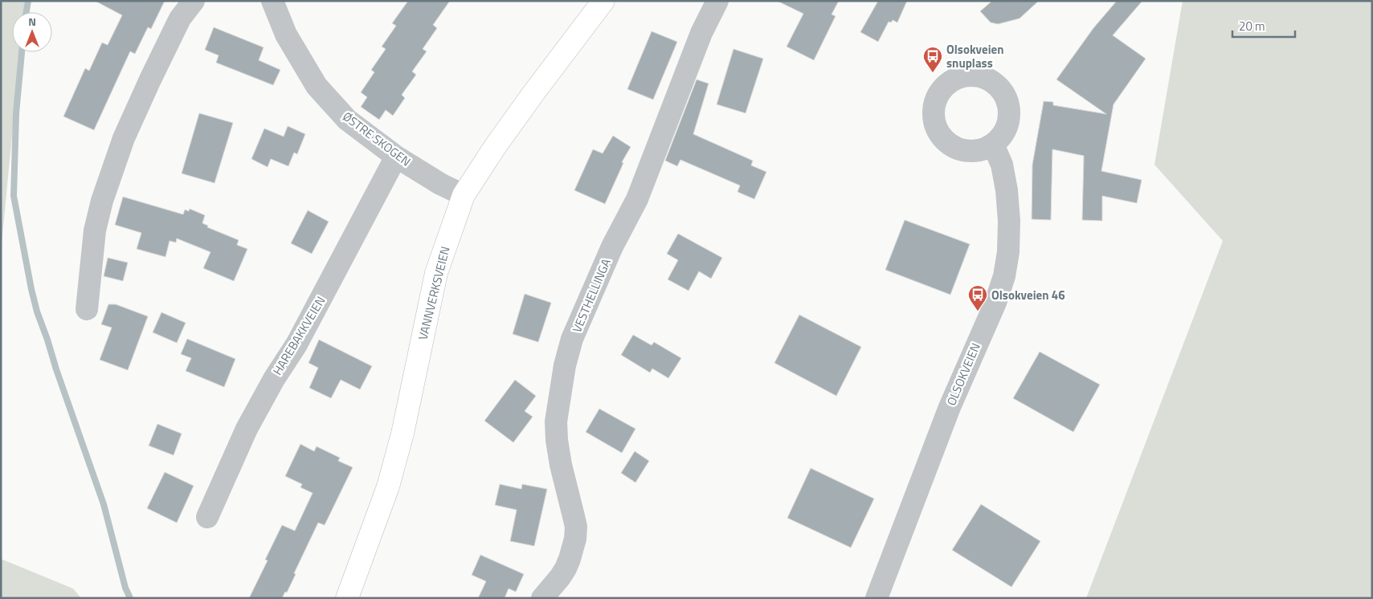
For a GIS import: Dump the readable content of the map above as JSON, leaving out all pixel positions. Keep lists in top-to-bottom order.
{
  "streets": {
    "main road": ["VANNVERKSVEIEN"],
    "street": [
      "ØSTRE SKOGEN",
      "VESTHELLINGA",
      "HAREBAKKVEIEN",
      "OLSOKVEIEN"
    ]
  },
  "crossings": [
    ["ØSTRE SKOGEN", "VANNVERKSVEIEN"],
    ["ØSTRE SKOGEN", "HAREBAKKVEIEN"]
  ],
  "places": {
    "bus stop": ["Olsokveien snuplass", "Olsokveien 46"]
  },
  "scale_bar": "20 m",
  "north": "top"
}
